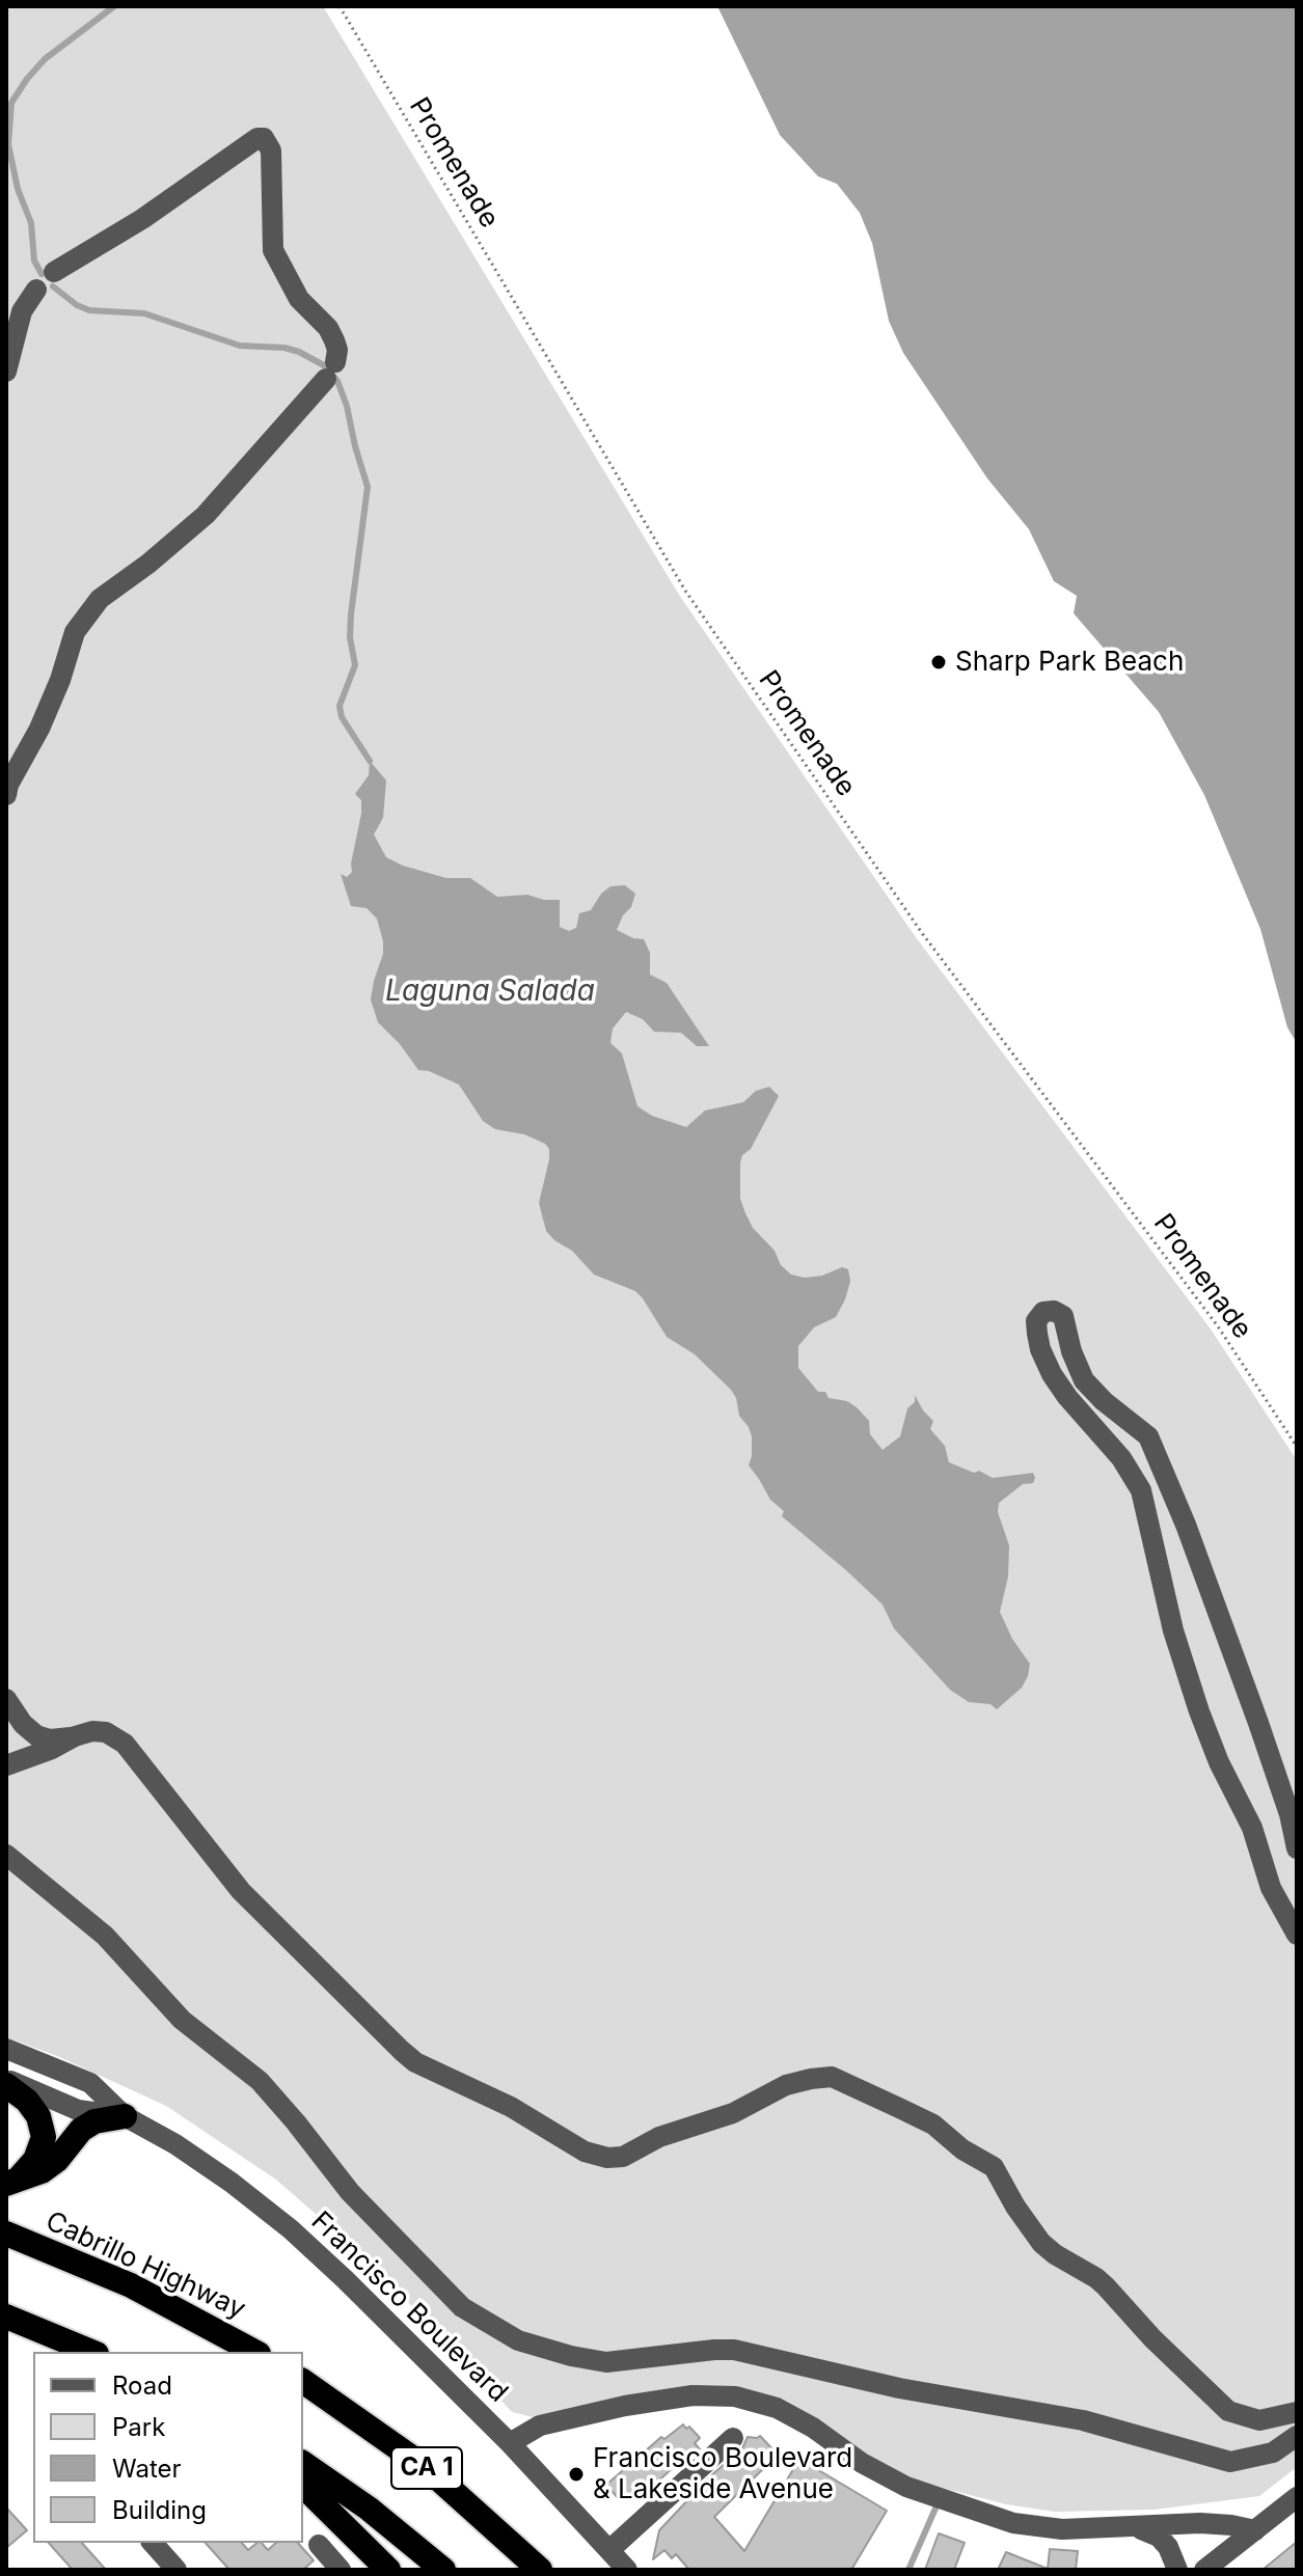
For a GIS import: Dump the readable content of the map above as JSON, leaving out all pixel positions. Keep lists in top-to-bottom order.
{
  "streets": {
    "highway": ["Cabrillo Highway", "CA 1"],
    "street": ["Francisco Boulevard"],
    "path": ["Promenade"]
  },
  "water": ["Laguna Salada"],
  "places": ["Sharp Park Beach", "Francisco Boulevard & Lakeside Avenue"],
  "legend": [
    "Road",
    "Park",
    "Water",
    "Building"
  ]
}
